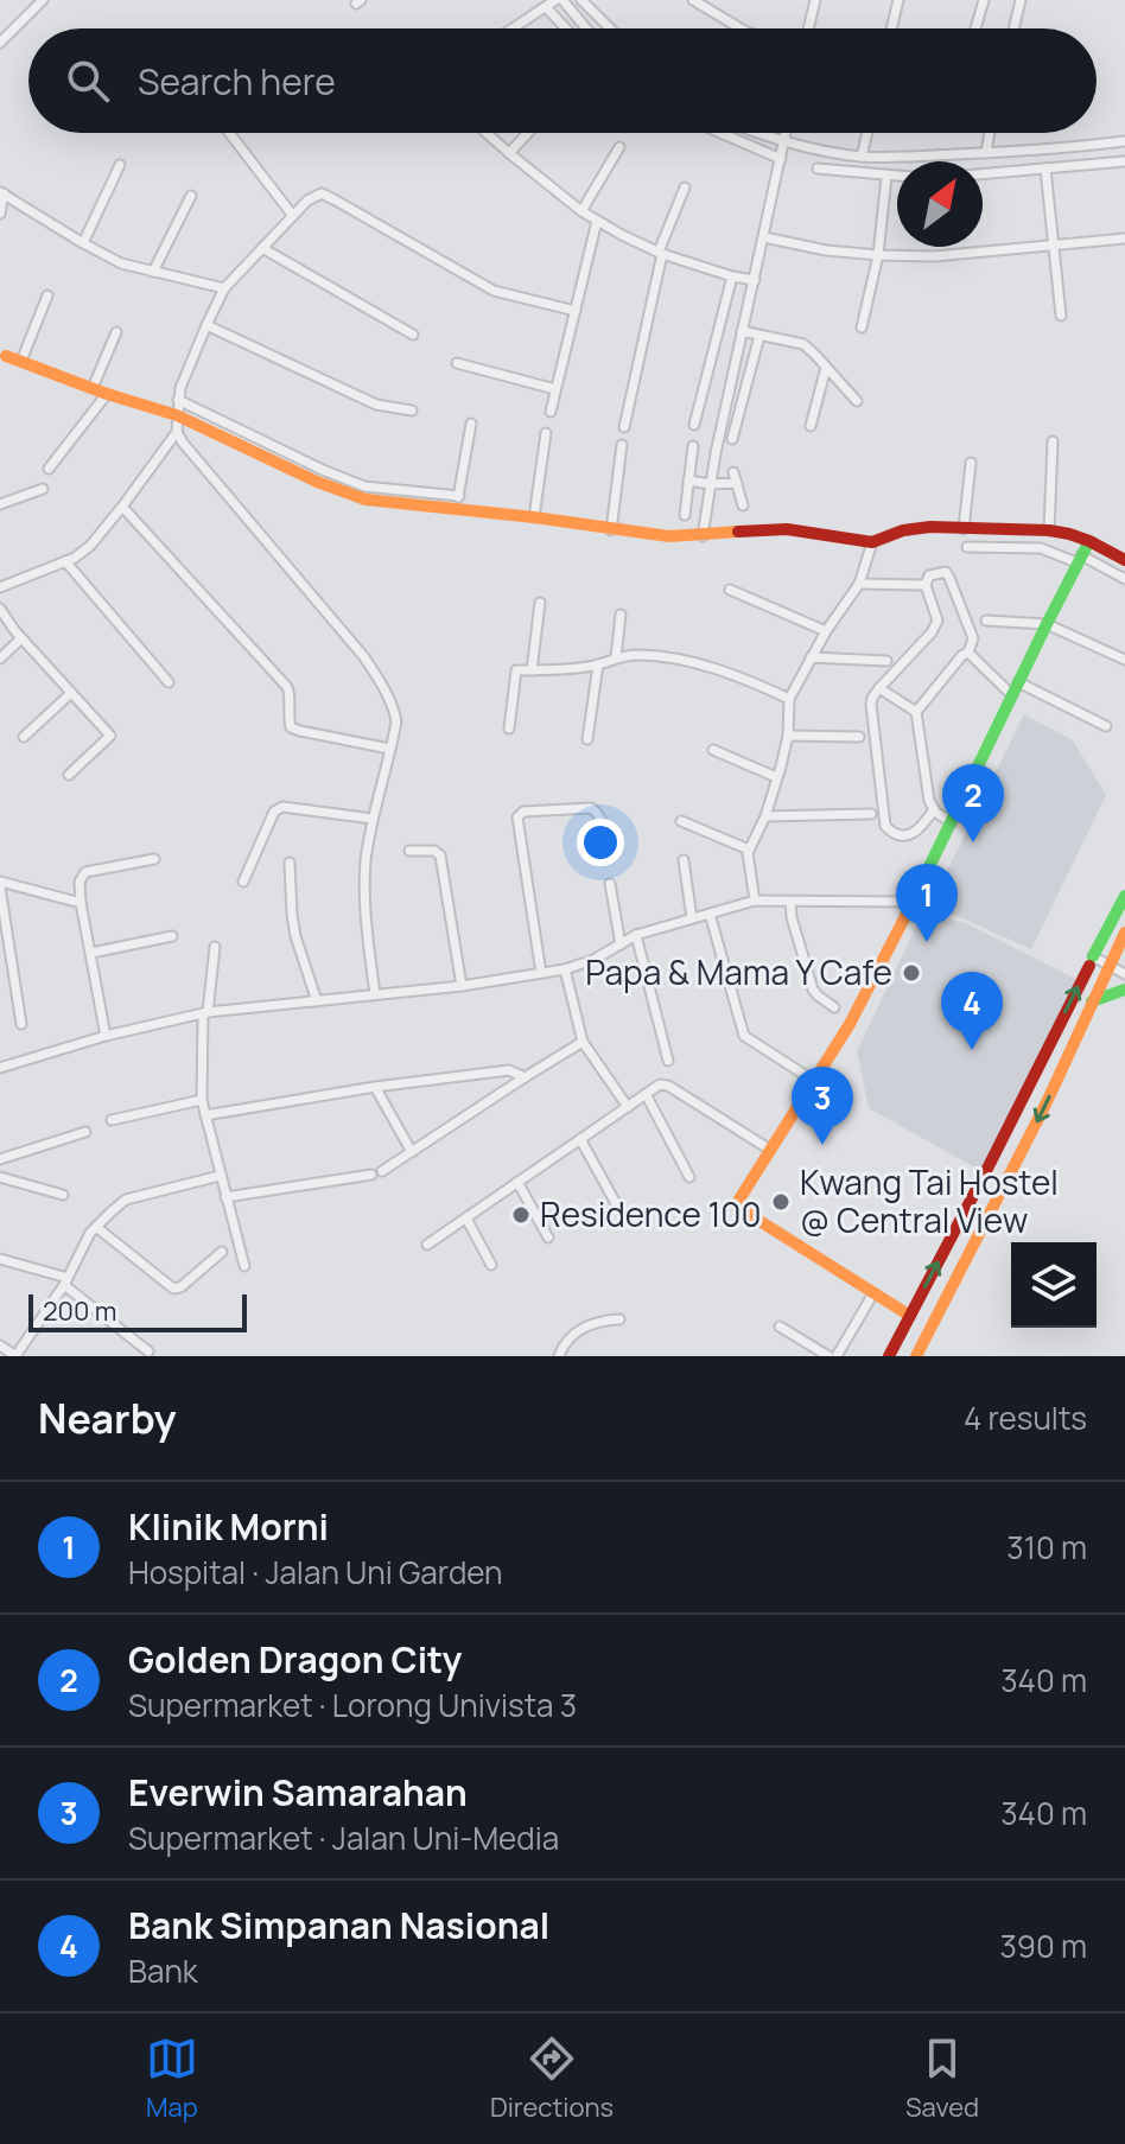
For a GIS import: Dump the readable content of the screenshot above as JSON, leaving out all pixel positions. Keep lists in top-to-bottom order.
{
  "places": ["Papa & Mama Y Cafe", "Kwang Tai Hostel @ Central View", "Residence 100"],
  "scale_bar": "200 m",
  "north": "top right",
  "page": {
    "search": "Search here",
    "pins": [
      "2",
      "1",
      "4",
      "3"
    ],
    "scale": "200 m",
    "heading": ["Nearby", "4 results"],
    "list": [
      {
        "mark": "1",
        "name": "Klinik Morni",
        "note": "Hospital · Jalan Uni Garden",
        "value": "310 m"
      },
      {
        "mark": "2",
        "name": "Golden Dragon City",
        "note": "Supermarket · Lorong Univista 3",
        "value": "340 m"
      },
      {
        "mark": "3",
        "name": "Everwin Samarahan",
        "note": "Supermarket · Jalan Uni-Media",
        "value": "340 m"
      },
      {
        "mark": "4",
        "name": "Bank Simpanan Nasional",
        "note": "Bank",
        "value": "390 m"
      }
    ],
    "nav": ["Map", "Directions", "Saved"]
  }
}
